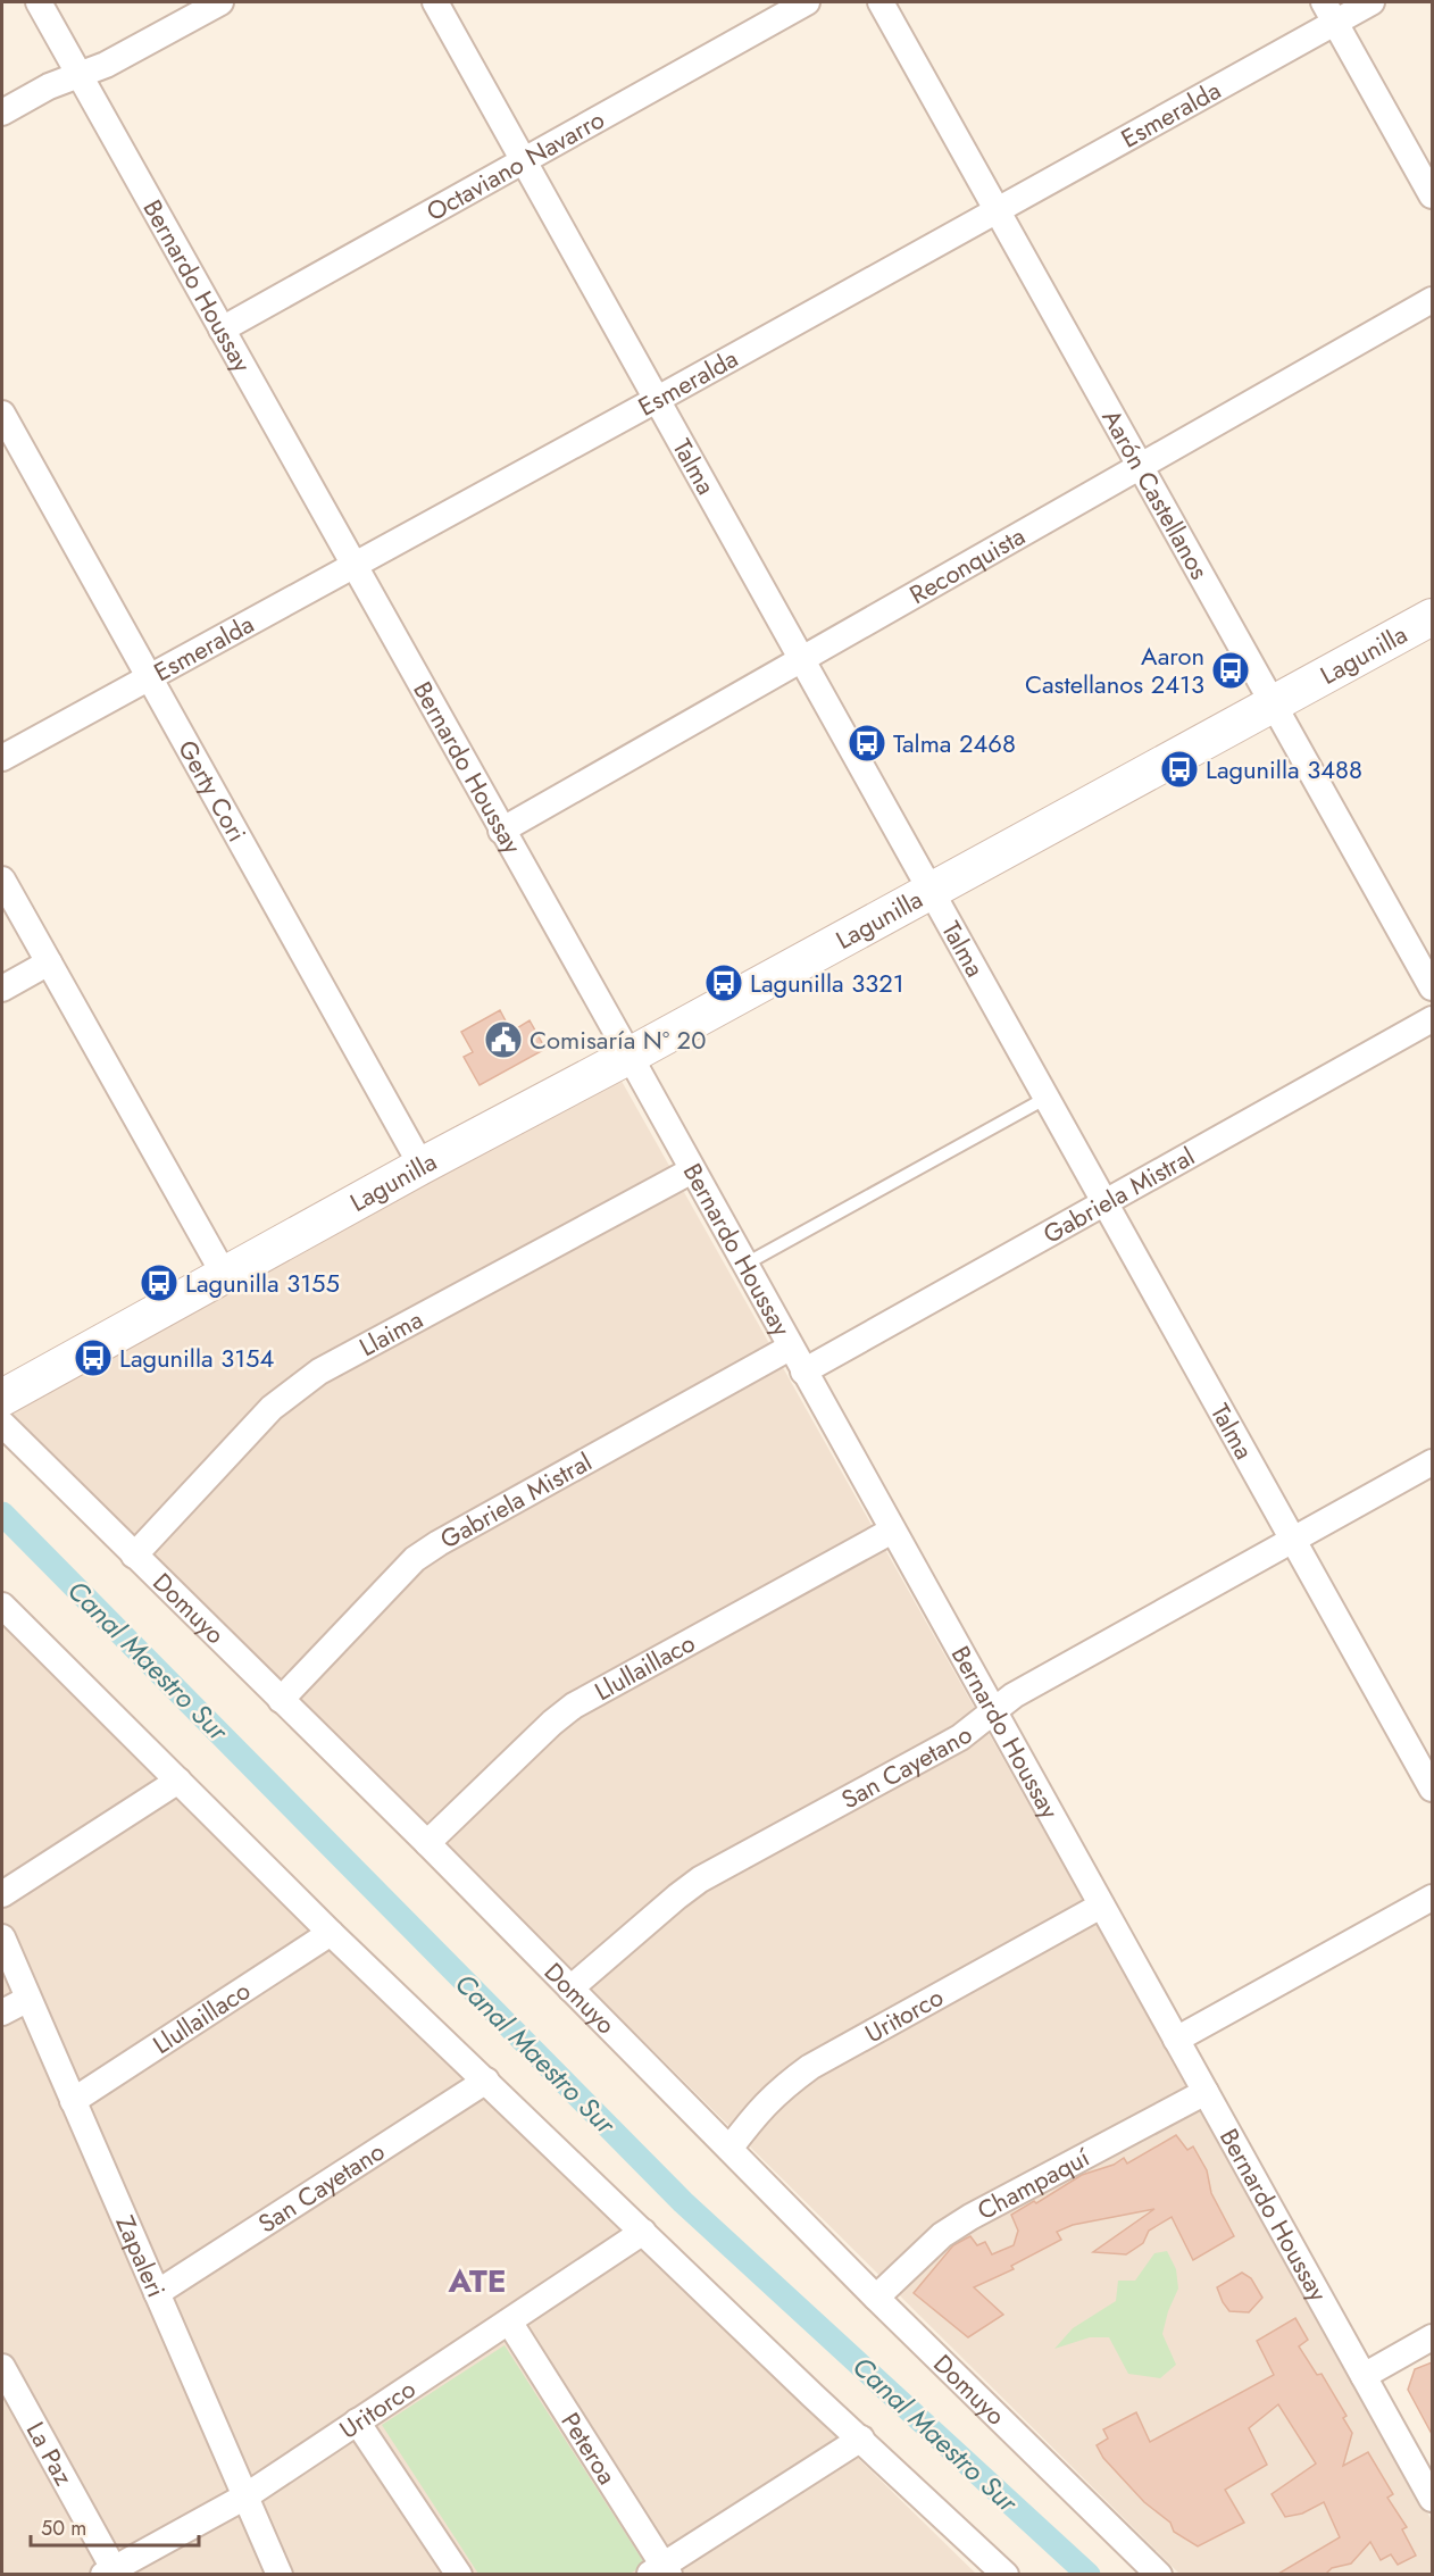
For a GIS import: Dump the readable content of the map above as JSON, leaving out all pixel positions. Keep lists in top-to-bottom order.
{
  "streets": {
    "main road": ["Lagunilla"],
    "street": [
      "Esmeralda",
      "Octaviano Navarro",
      "Bernardo Houssay",
      "Talma",
      "Aarón Castellanos",
      "Reconquista",
      "Gerty Cori",
      "Gabriela Mistral",
      "Llaima",
      "Domuyo",
      "Llullaillaco",
      "San Cayetano",
      "Uritorco",
      "Champaquí",
      "Zapaleri",
      "Peteroa",
      "La Paz"
    ]
  },
  "crossings": [
    ["Esmeralda", "Bernardo Houssay"],
    ["Esmeralda", "Talma"],
    ["Esmeralda", "Aarón Castellanos"],
    ["Esmeralda", "Gerty Cori"],
    ["Octaviano Navarro", "Bernardo Houssay"],
    ["Octaviano Navarro", "Talma"],
    ["Bernardo Houssay", "Reconquista"],
    ["Bernardo Houssay", "Lagunilla"],
    ["Bernardo Houssay", "Gabriela Mistral"],
    ["Bernardo Houssay", "Llaima"],
    ["Bernardo Houssay", "Llullaillaco"],
    ["Bernardo Houssay", "San Cayetano"],
    ["Bernardo Houssay", "Uritorco"],
    ["Bernardo Houssay", "Champaquí"],
    ["Talma", "Reconquista"],
    ["Talma", "Lagunilla"],
    ["Talma", "Gabriela Mistral"],
    ["Talma", "San Cayetano"],
    ["Aarón Castellanos", "Reconquista"],
    ["Aarón Castellanos", "Lagunilla"],
    ["Lagunilla", "Gerty Cori"],
    ["Gabriela Mistral", "Domuyo"],
    ["Llaima", "Domuyo"],
    ["Domuyo", "Llullaillaco"],
    ["Domuyo", "San Cayetano"],
    ["Domuyo", "Uritorco"],
    ["Domuyo", "Champaquí"],
    ["Llullaillaco", "Zapaleri"],
    ["San Cayetano", "Zapaleri"],
    ["Uritorco", "Zapaleri"],
    ["Uritorco", "Peteroa"],
    ["Uritorco", "La Paz"]
  ],
  "districts": ["ATE"],
  "water": ["Canal Maestro Sur"],
  "places": {
    "bus stop": [
      "Aaron Castellanos 2413",
      "Talma 2468",
      "Lagunilla 3488",
      "Lagunilla 3321",
      "Lagunilla 3155",
      "Lagunilla 3154"
    ],
    "public building": ["Comisaría N° 20"]
  },
  "scale_bar": "50 m"
}
